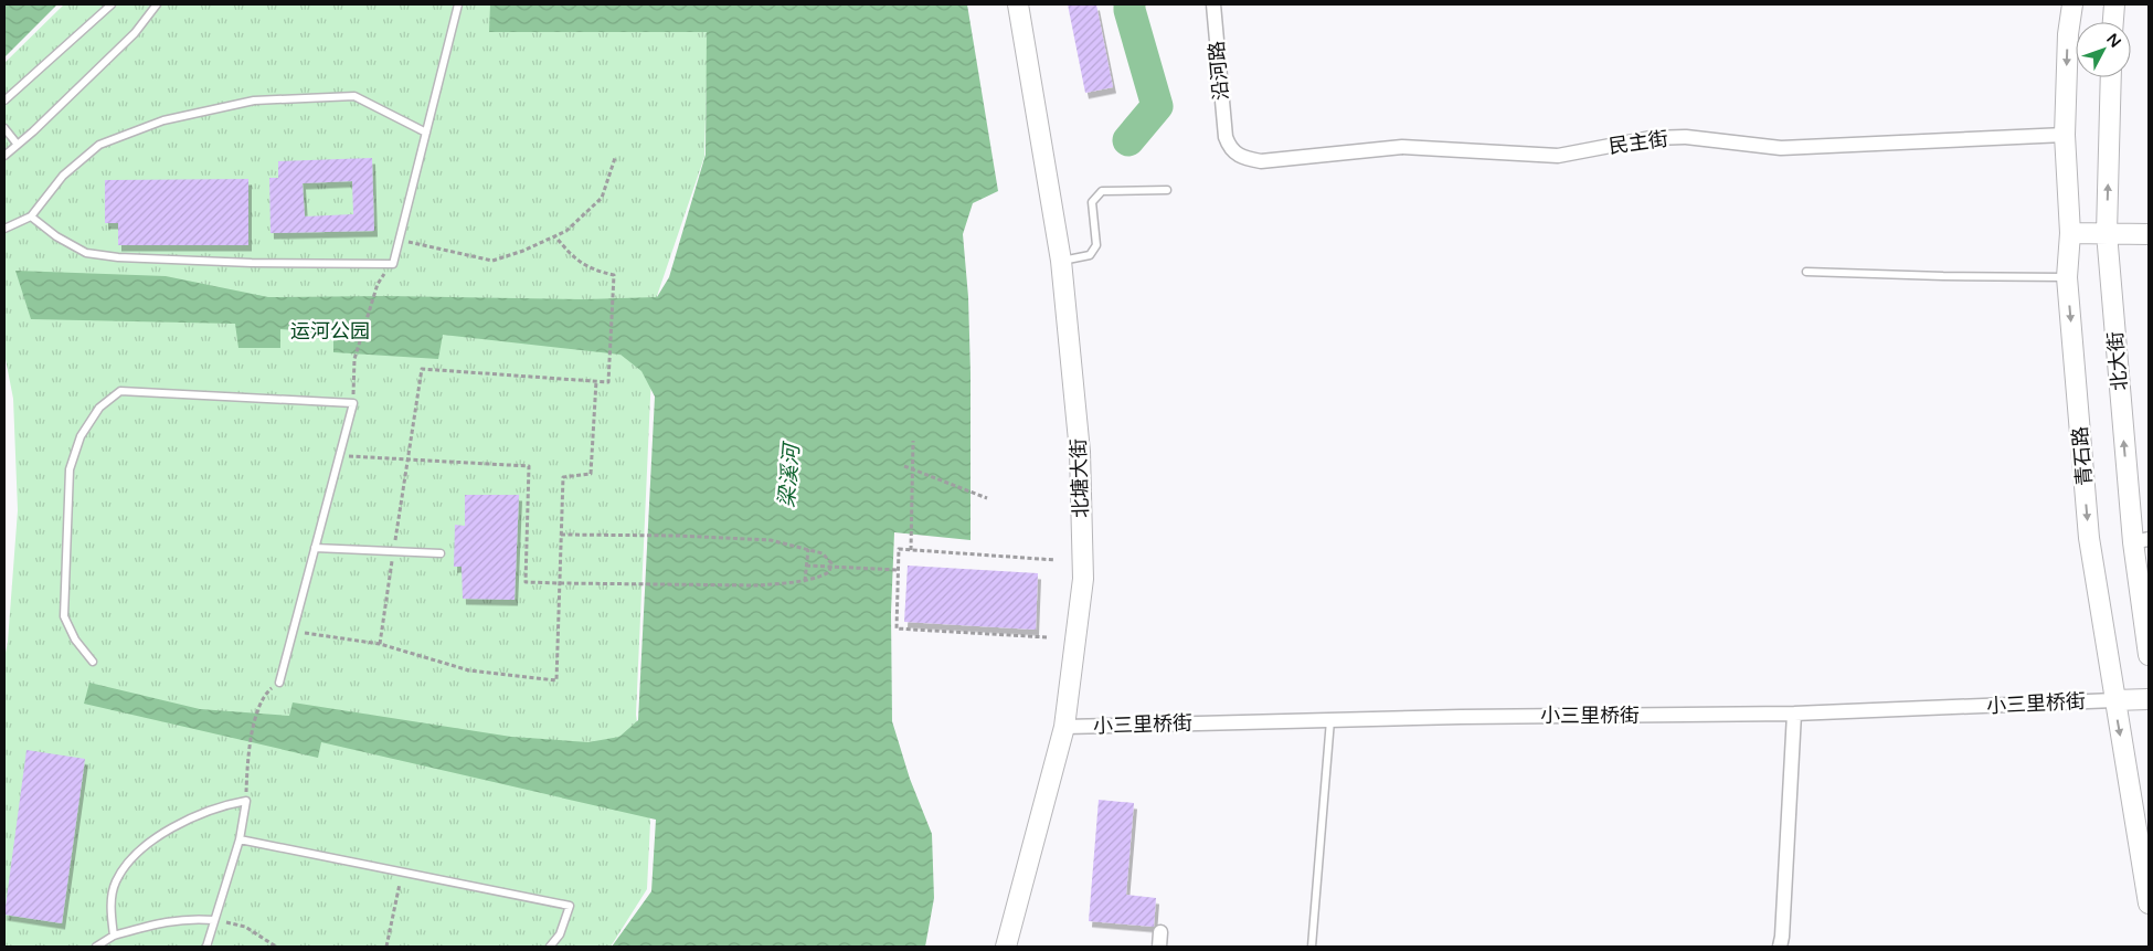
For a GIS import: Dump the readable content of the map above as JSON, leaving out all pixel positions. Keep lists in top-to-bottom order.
{
  "streets": {
    "main road": ["北大街", "青石路", "北塘大街"],
    "street": ["沿河路", "民主街", "小三里桥街"]
  },
  "crossings": [
    ["沿河路", "民主街"],
    ["民主街", "青石路"],
    ["青石路", "小三里桥街"],
    ["北塘大街", "小三里桥街"]
  ],
  "one_way": ["北大街", "青石路"],
  "water": ["梁溪河"],
  "parks": ["运河公园"],
  "north": "top right"
}
